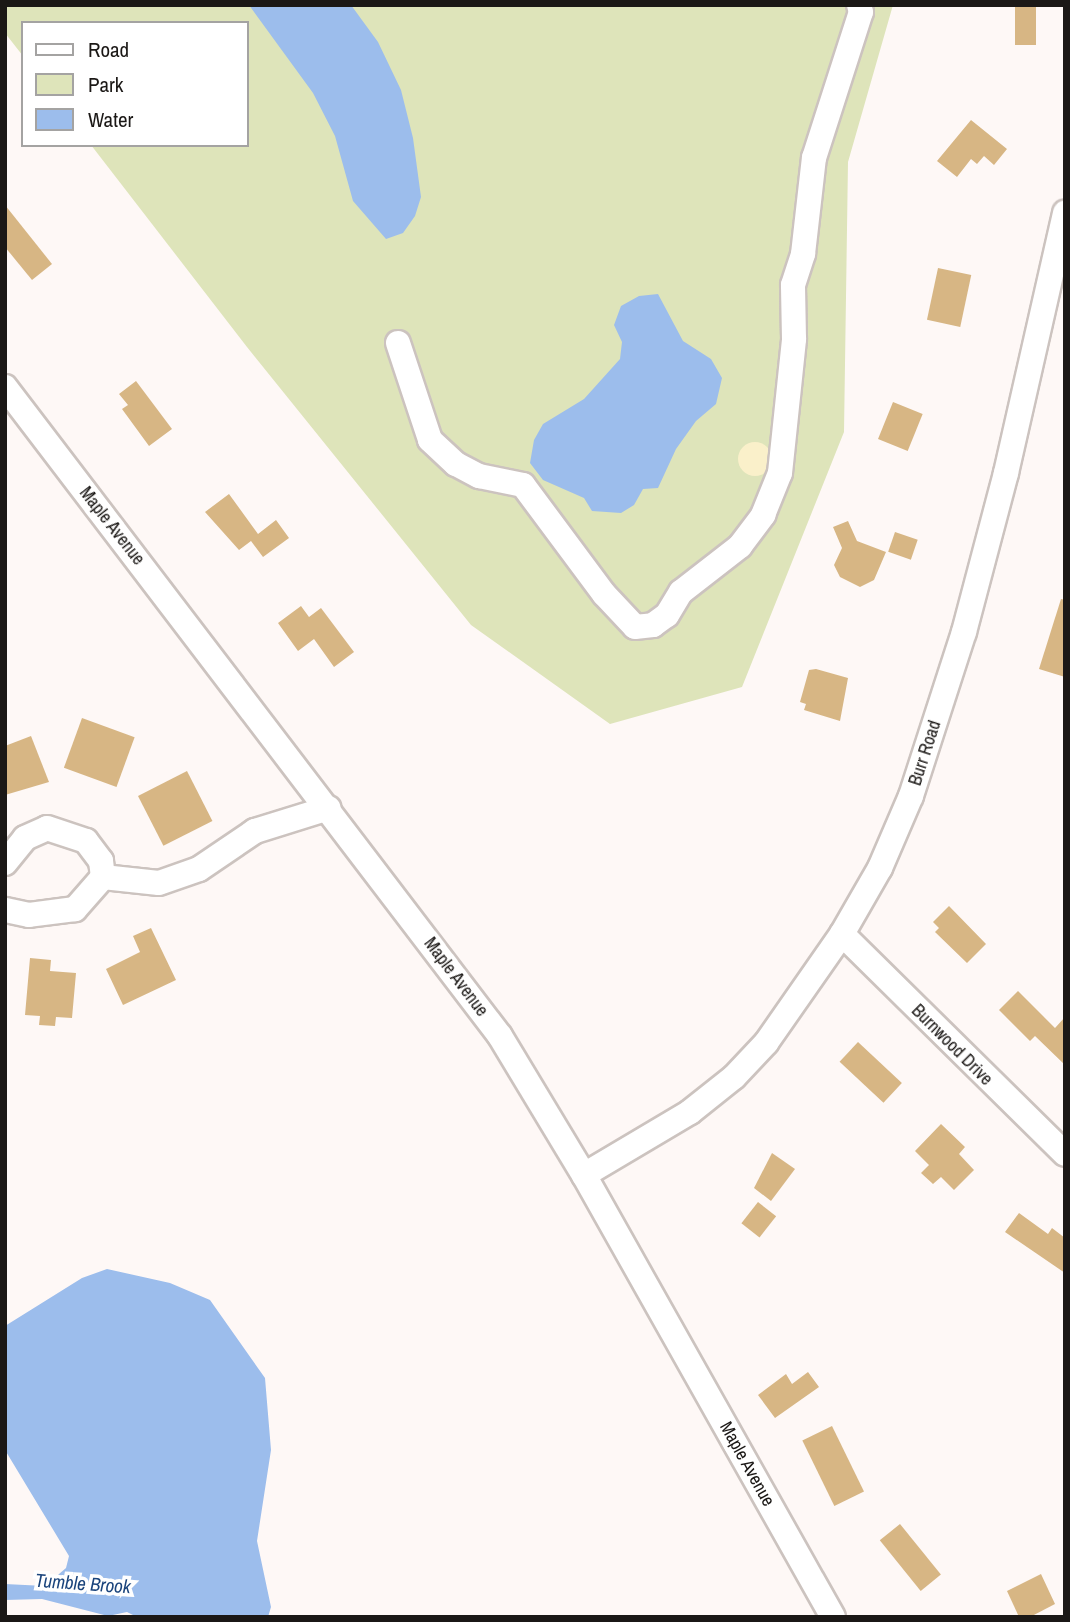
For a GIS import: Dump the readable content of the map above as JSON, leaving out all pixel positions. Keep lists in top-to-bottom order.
{
  "streets": {
    "street": ["Maple Avenue", "Burr Road", "Burnwood Drive"]
  },
  "crossings": [
    ["Maple Avenue", "Burr Road"],
    ["Burr Road", "Burnwood Drive"]
  ],
  "water": ["Tumble Brook"],
  "legend": ["Road", "Park", "Water"]
}
